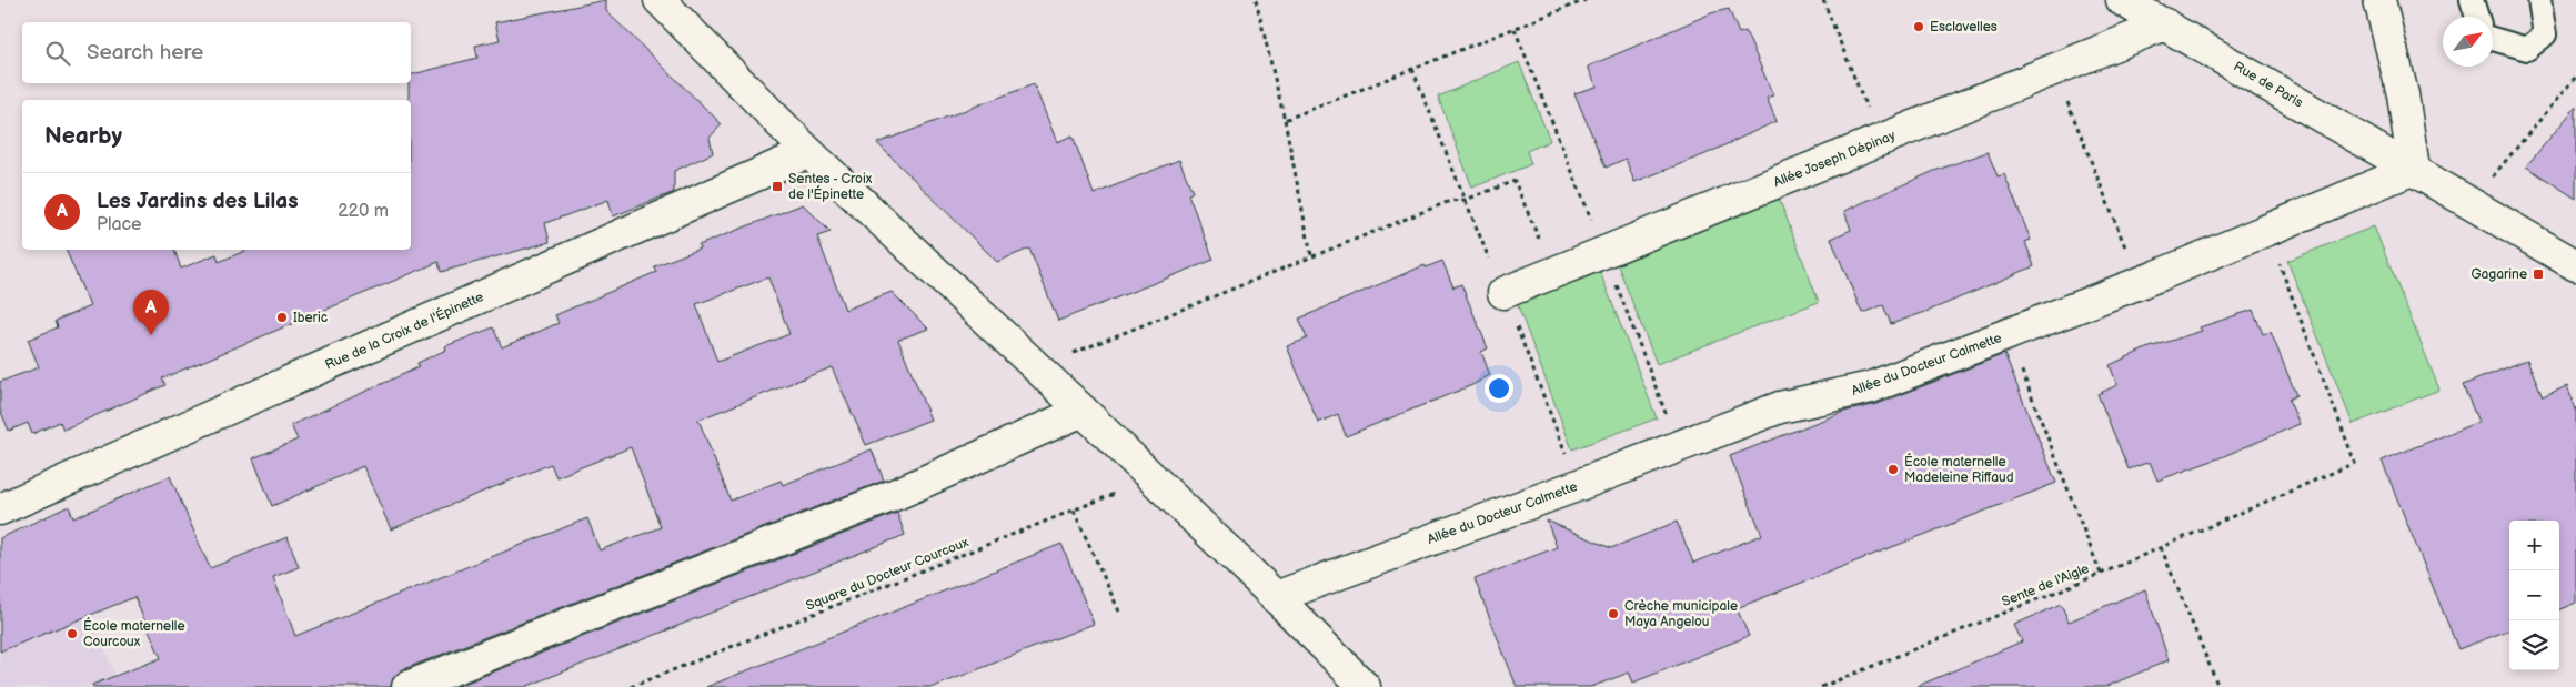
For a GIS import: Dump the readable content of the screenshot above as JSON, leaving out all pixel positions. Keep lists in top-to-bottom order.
{
  "streets": {
    "street": [
      "Rue de Paris",
      "Allée Joseph Dépinay",
      "Rue de la Croix de l'Épinette",
      "Allée du Docteur Calmette"
    ],
    "path": ["Square du Docteur Courcoux", "Sente de l'Aigle"]
  },
  "crossings": [
    ["Rue de Paris", "Allée Joseph Dépinay"],
    ["Rue de Paris", "Allée du Docteur Calmette"],
    ["Allée du Docteur Calmette", "Sente de l'Aigle"]
  ],
  "places": {
    "other": [
      "Esclavelles",
      "Iberic",
      "École maternelle Madeleine Riffaud",
      "Crèche municipale Maya Angelou",
      "École maternelle Courcoux"
    ],
    "transit": ["Sentes - Croix de l'Épinette", "Gagarine"]
  },
  "north": "top right",
  "page": {
    "search": "Search here",
    "heading": "Nearby",
    "list": [
      {
        "mark": "A",
        "name": "Les Jardins des Lilas",
        "note": "Place",
        "value": "220 m"
      }
    ],
    "pins": "A",
    "map_buttons": ["+", "−"]
  }
}
